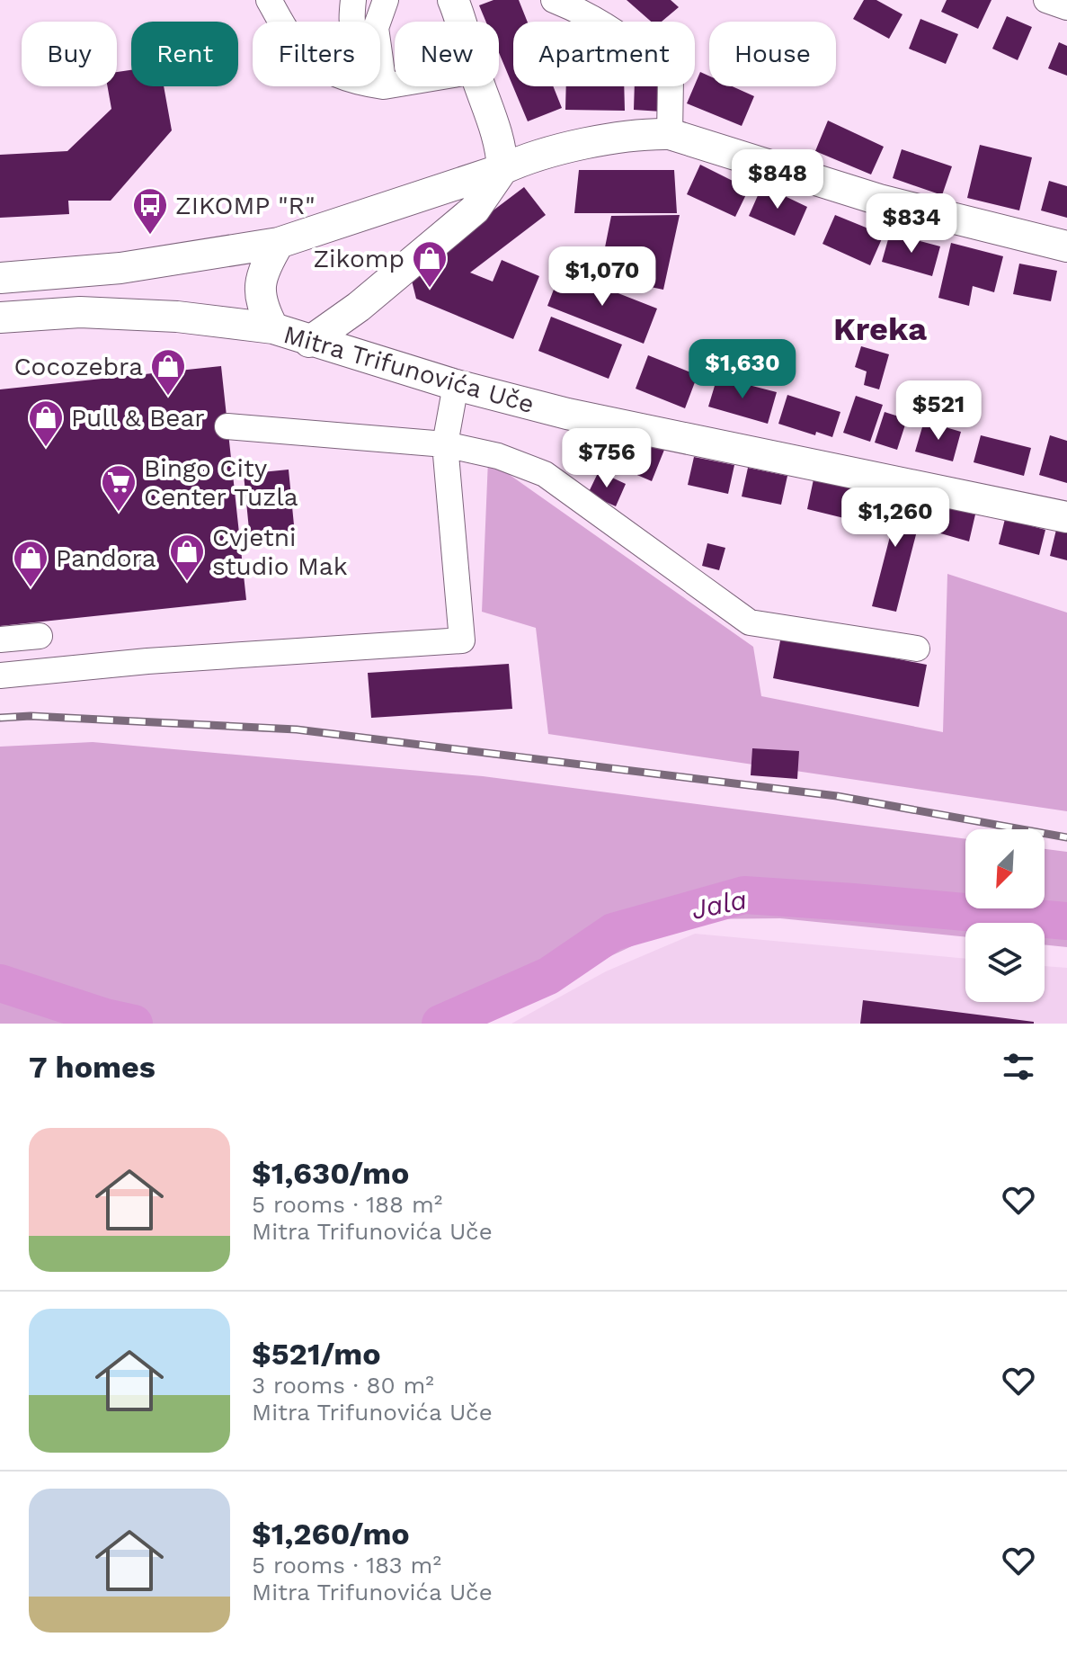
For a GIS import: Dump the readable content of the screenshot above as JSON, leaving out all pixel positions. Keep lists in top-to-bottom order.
{
  "streets": {
    "main road": ["Mitra Trifunovića Uče"]
  },
  "districts": ["Kreka"],
  "water": ["Jala"],
  "places": {
    "bus stop": ["ZIKOMP \"R\""],
    "shop": [
      "Zikomp",
      "Cocozebra",
      "Pull & Bear",
      "Cvjetni studio Mak",
      "Pandora"
    ],
    "supermarket": ["Bingo City Center Tuzla"]
  },
  "north": "bottom left",
  "page": {
    "chip": [
      "Buy",
      "Rent",
      "Filters",
      "New",
      "Apartment",
      "House"
    ],
    "price": [
      "$848",
      "$834",
      "$1,070",
      "$1,630",
      "$521",
      "$756",
      "$1,260"
    ],
    "heading": "7 homes",
    "list": [
      {
        "name": "$1,630/mo",
        "note": "5 rooms · 188 m² · Mitra Trifunovića Uče"
      },
      {
        "name": "$521/mo",
        "note": "3 rooms · 80 m² · Mitra Trifunovića Uče"
      },
      {
        "name": "$1,260/mo",
        "note": "5 rooms · 183 m² · Mitra Trifunovića Uče"
      }
    ]
  }
}
